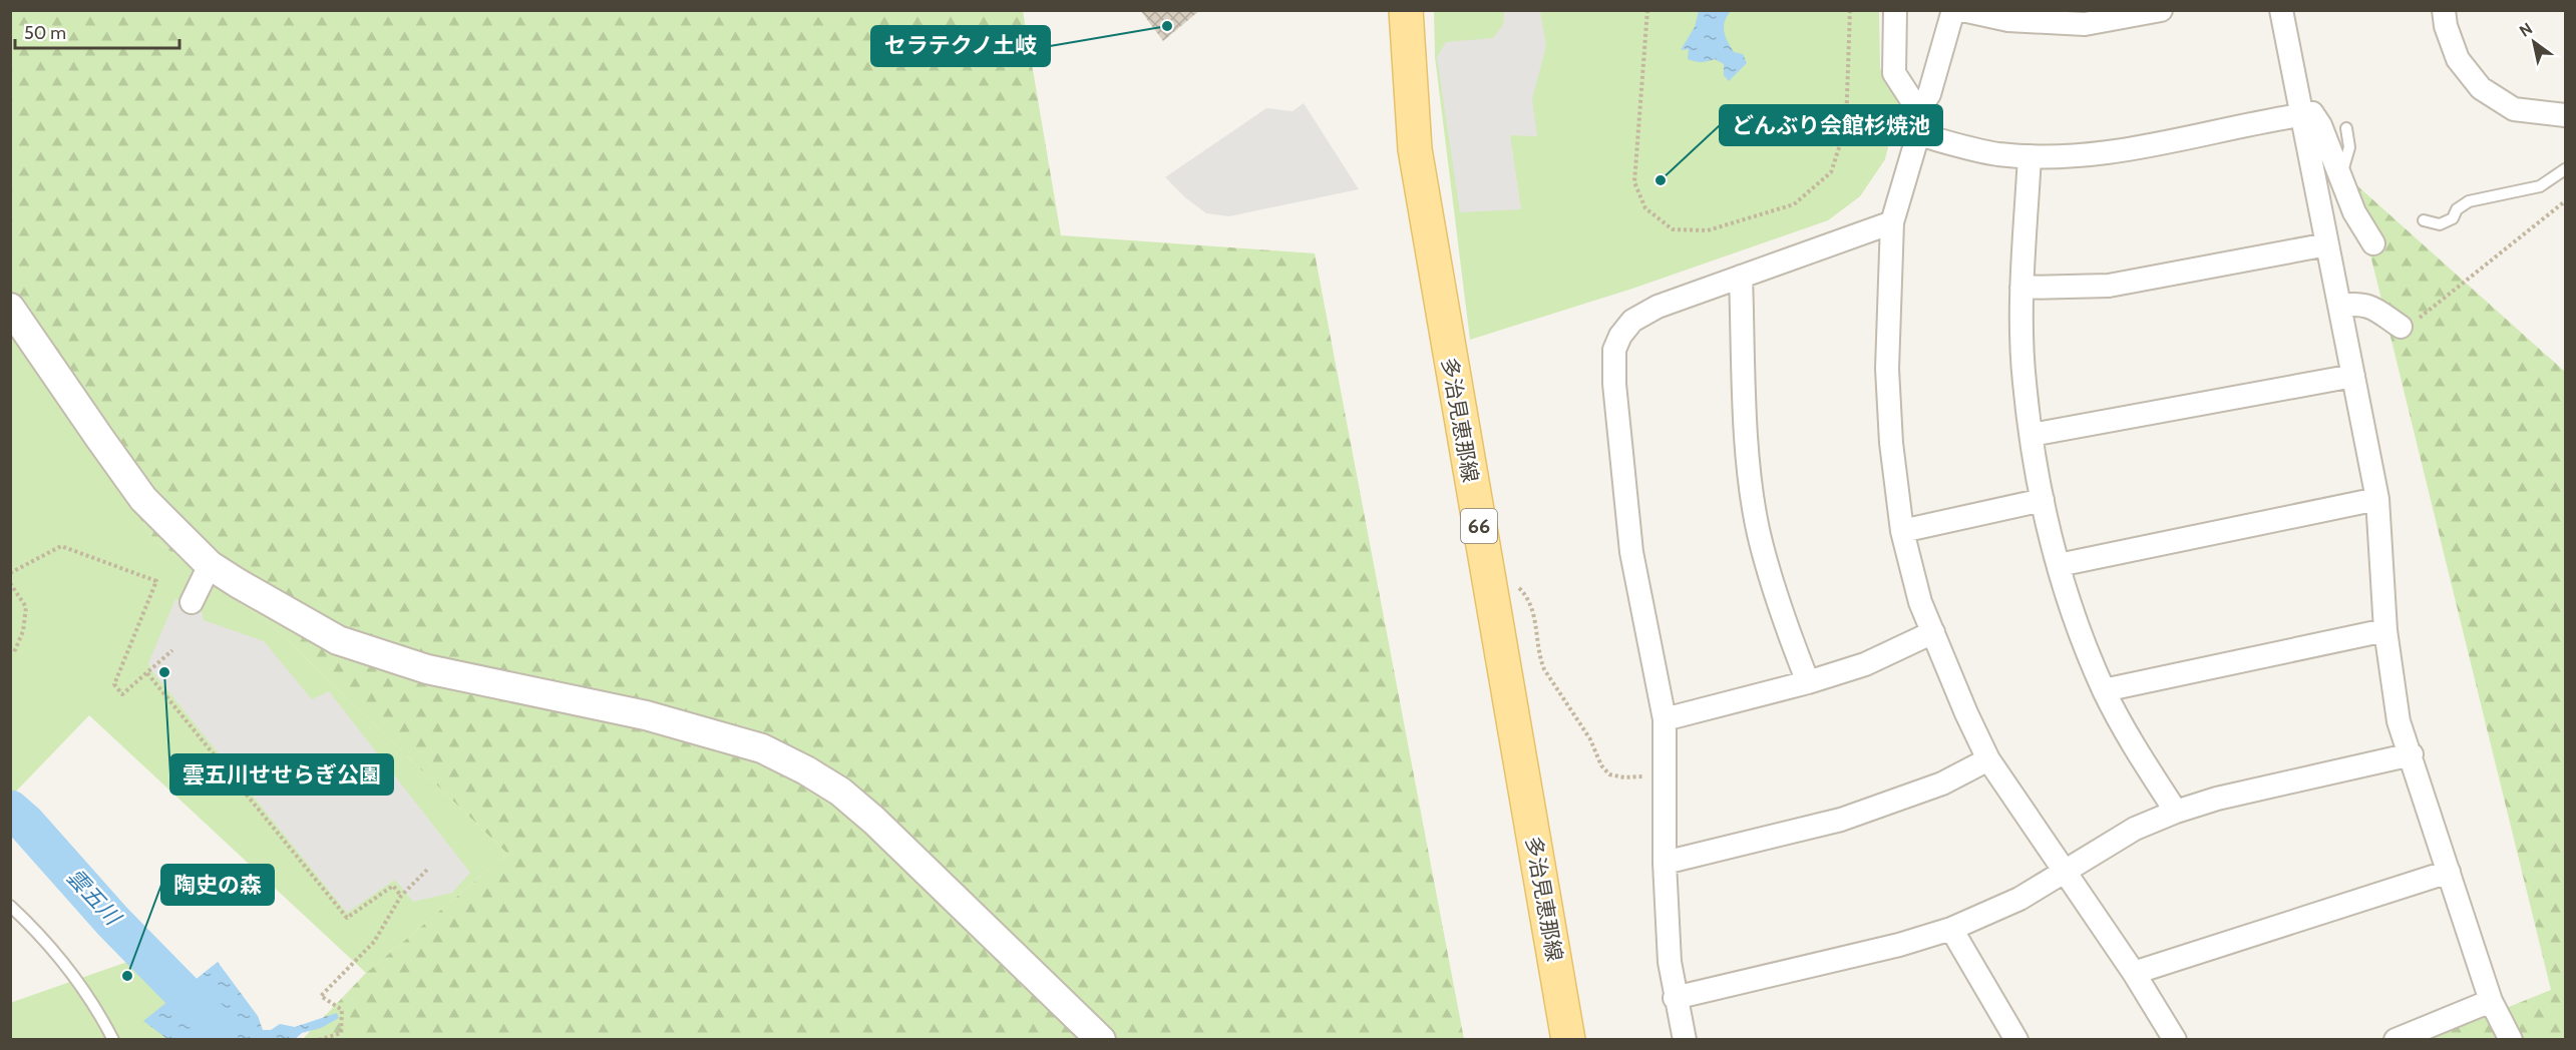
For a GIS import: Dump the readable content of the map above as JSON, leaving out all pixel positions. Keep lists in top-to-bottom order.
{
  "streets": {
    "main road": ["多治見恵那線", "66"]
  },
  "water": ["雲五川"],
  "places": [
    "セラテクノ土岐",
    "どんぶり会館杉焼池",
    "雲五川せせらぎ公園",
    "陶史の森"
  ],
  "scale_bar": "50 m",
  "north": "top left"
}
